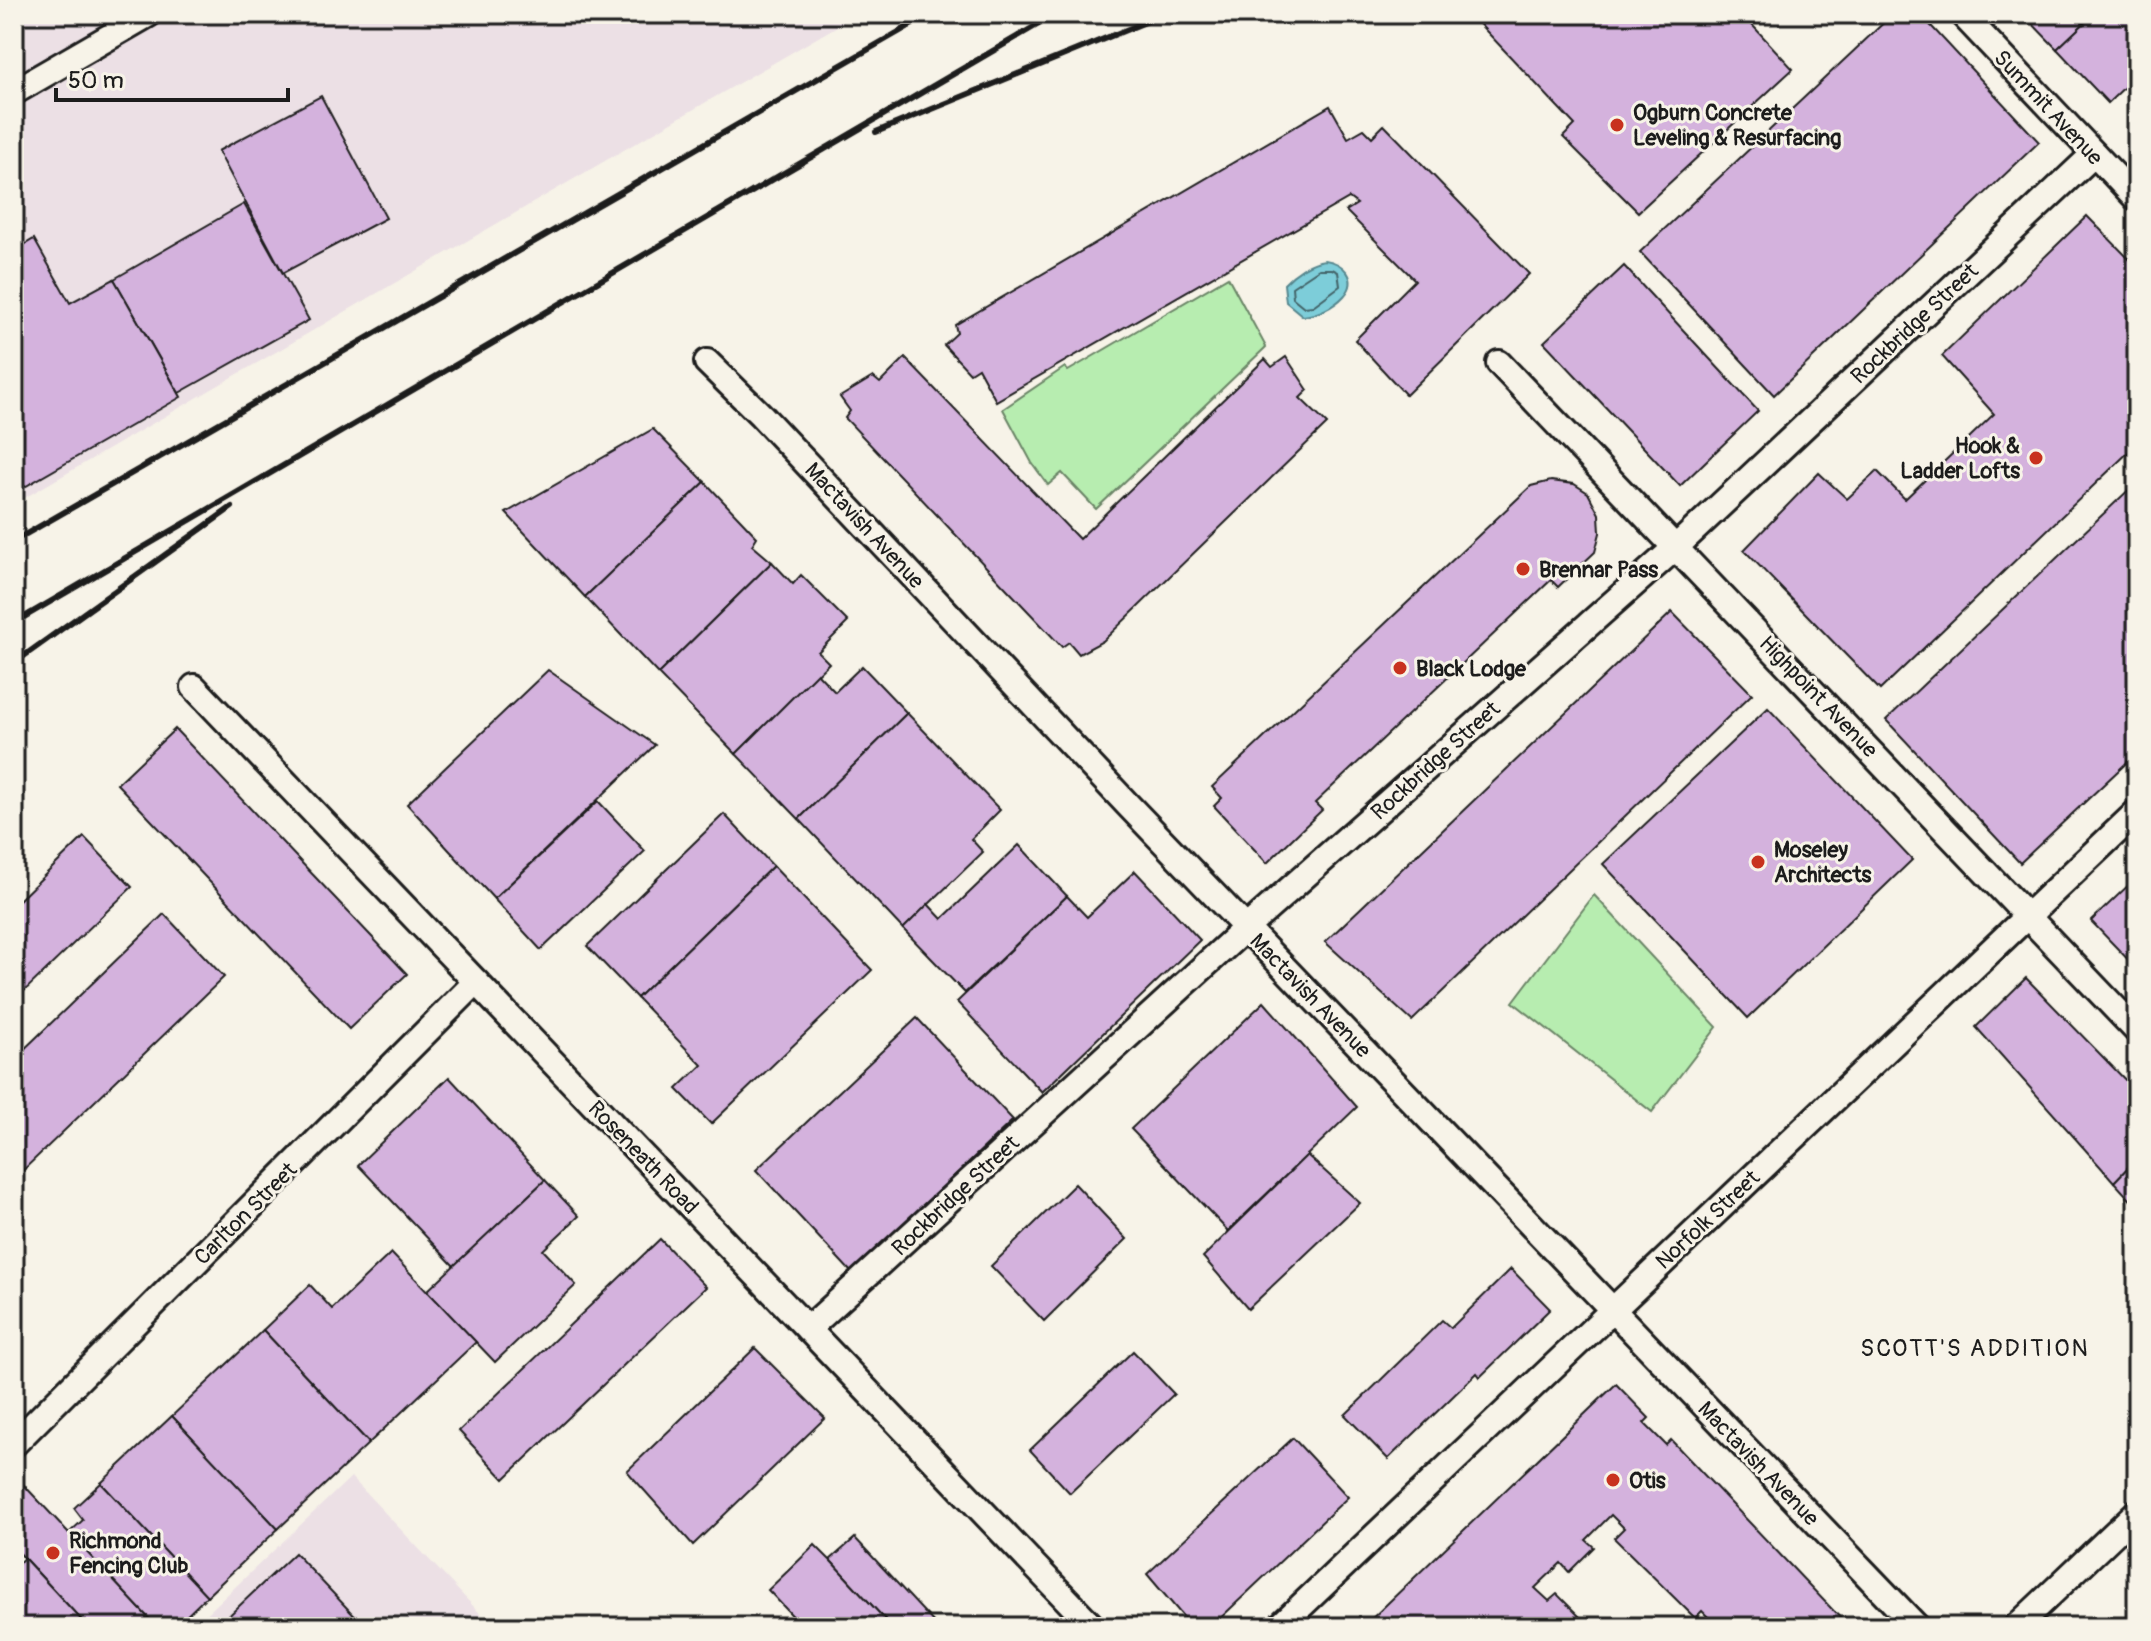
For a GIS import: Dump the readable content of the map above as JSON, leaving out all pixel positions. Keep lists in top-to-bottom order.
{
  "streets": {
    "street": [
      "Summit Avenue",
      "Rockbridge Street",
      "Mactavish Avenue",
      "Highpoint Avenue",
      "Roseneath Road",
      "Carlton Street",
      "Norfolk Street"
    ]
  },
  "crossings": [
    ["Summit Avenue", "Rockbridge Street"],
    ["Rockbridge Street", "Mactavish Avenue"],
    ["Rockbridge Street", "Highpoint Avenue"],
    ["Rockbridge Street", "Roseneath Road"],
    ["Mactavish Avenue", "Norfolk Street"],
    ["Highpoint Avenue", "Norfolk Street"],
    ["Roseneath Road", "Carlton Street"]
  ],
  "districts": ["SCOTT'S ADDITION"],
  "places": [
    "Ogburn Concrete Leveling & Resurfacing",
    "Hook & Ladder Lofts",
    "Brennar Pass",
    "Black Lodge",
    "Moseley Architects",
    "Otis",
    "Richmond Fencing Club"
  ],
  "scale_bar": "50 m"
}
